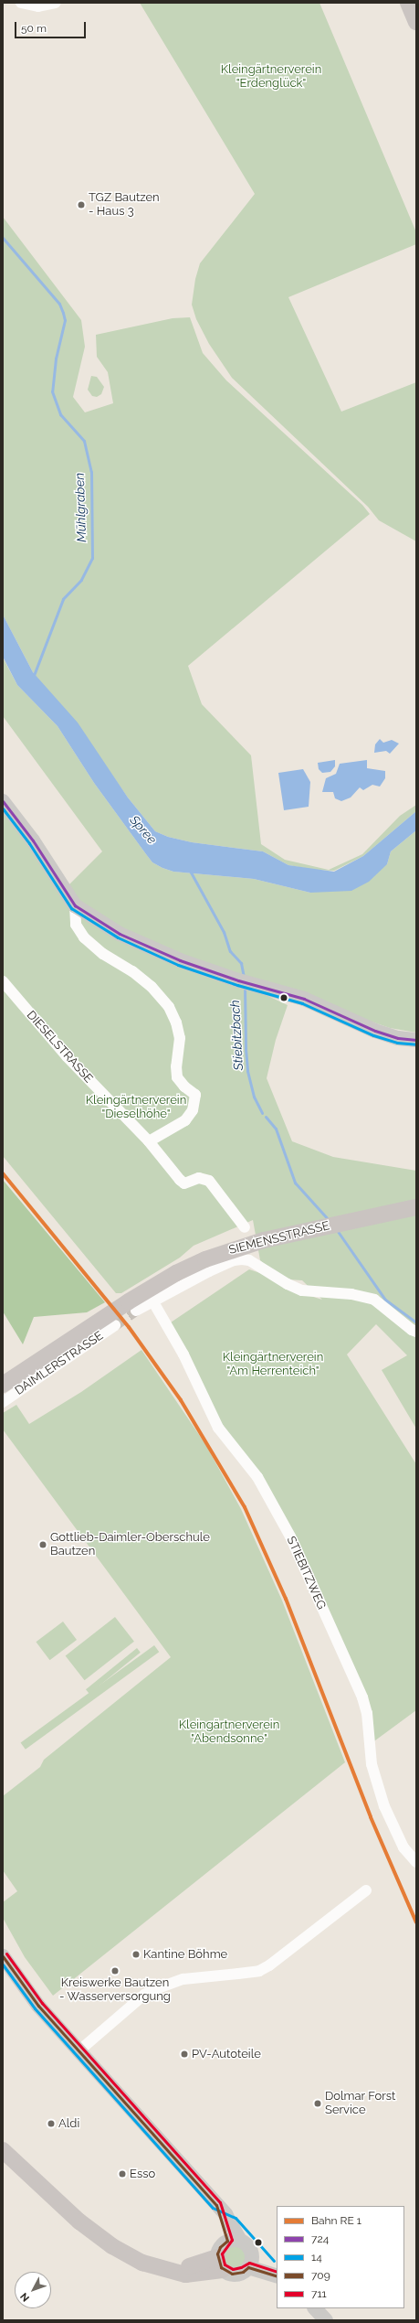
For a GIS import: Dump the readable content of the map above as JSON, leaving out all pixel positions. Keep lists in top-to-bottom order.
{
  "streets": {
    "main road": ["SIEMENSSTRASSE"],
    "street": ["DIESELSTRASSE", "DAIMLERSTRASSE", "STIEBITZWEG"]
  },
  "water": ["Mühlgraben", "Spree", "Stiebitzbach"],
  "parks": [
    "Kleingärtnerverein \"Erdenglück\"",
    "Kleingärtnerverein \"Dieselhöhe\"",
    "Kleingärtnerverein \"Am Herrenteich\"",
    "Kleingärtnerverein \"Abendsonne\""
  ],
  "places": [
    "TGZ Bautzen - Haus 3",
    "Gottlieb-Daimler-Oberschule Bautzen",
    "Kantine Böhme",
    "Kreiswerke Bautzen - Wasserversorgung",
    "PV-Autoteile",
    "Dolmar Forst Service",
    "Aldi",
    "Esso"
  ],
  "lines": [
    "transit line 724",
    "transit line 14",
    "transit line 711",
    "transit line 709"
  ],
  "legend": [
    "Bahn RE 1",
    "724",
    "14",
    "709",
    "711"
  ],
  "scale_bar": "50 m",
  "north": "bottom left"
}
